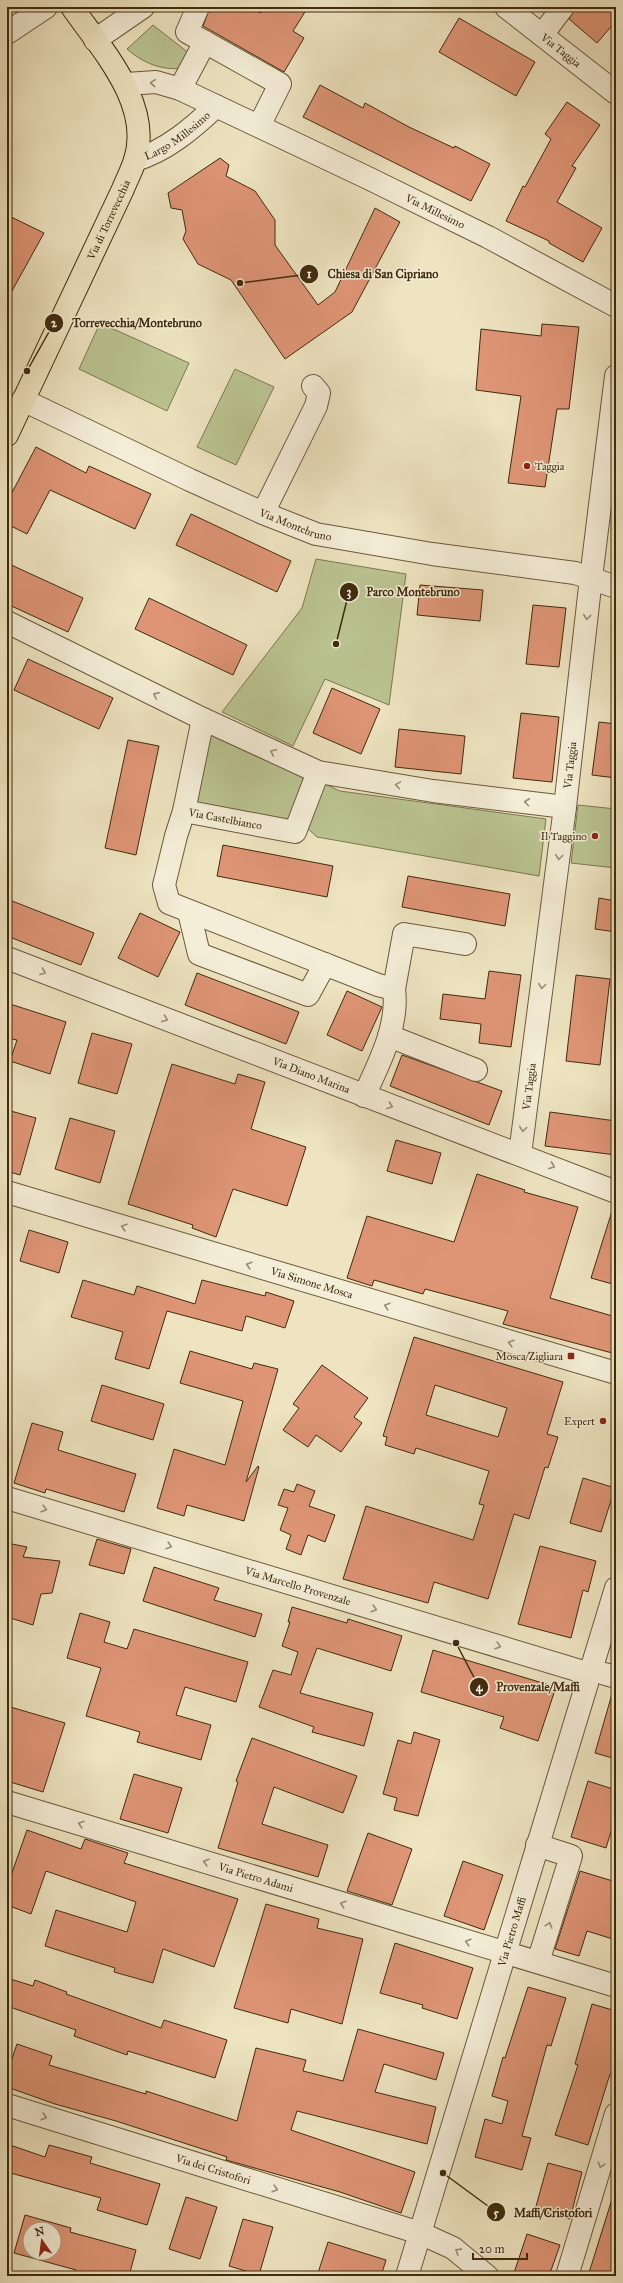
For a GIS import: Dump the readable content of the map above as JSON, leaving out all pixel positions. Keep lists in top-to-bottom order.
{
  "streets": {
    "main road": ["Via di Torrevecchia"],
    "street": [
      "Via Taggia",
      "Largo Millesimo",
      "Via Millesimo",
      "Via Montebruno",
      "Via Castelbianco",
      "Via Diano Marina",
      "Via Simone Mosca",
      "Via Marcello Provenzale",
      "Via Pietro Adami",
      "Via Pietro Maffi",
      "Via dei Cristofori"
    ]
  },
  "crossings": [
    ["Via Taggia", "Via Montebruno"],
    ["Via Taggia", "Via Diano Marina"],
    ["Largo Millesimo", "Via Millesimo"],
    ["Largo Millesimo", "Via di Torrevecchia"],
    ["Via di Torrevecchia", "Via Montebruno"],
    ["Via Marcello Provenzale", "Via Pietro Maffi"],
    ["Via Pietro Adami", "Via Pietro Maffi"],
    ["Via Pietro Maffi", "Via dei Cristofori"]
  ],
  "one_way": [
    "Via Taggia",
    "Via Simone Mosca",
    "Via Marcello Provenzale",
    "Via Pietro Adami"
  ],
  "places": {
    "other": [
      "Chiesa di San Cipriano",
      "Torrevecchia/Montebruno",
      "Taggia",
      "Parco Montebruno",
      "Il Taggino",
      "Expert",
      "Provenzale/Maffi",
      "Maffi/Cristofori"
    ],
    "transit": ["Mosca/Zigliara"]
  },
  "scale_bar": "20 m",
  "north": "top"
}
